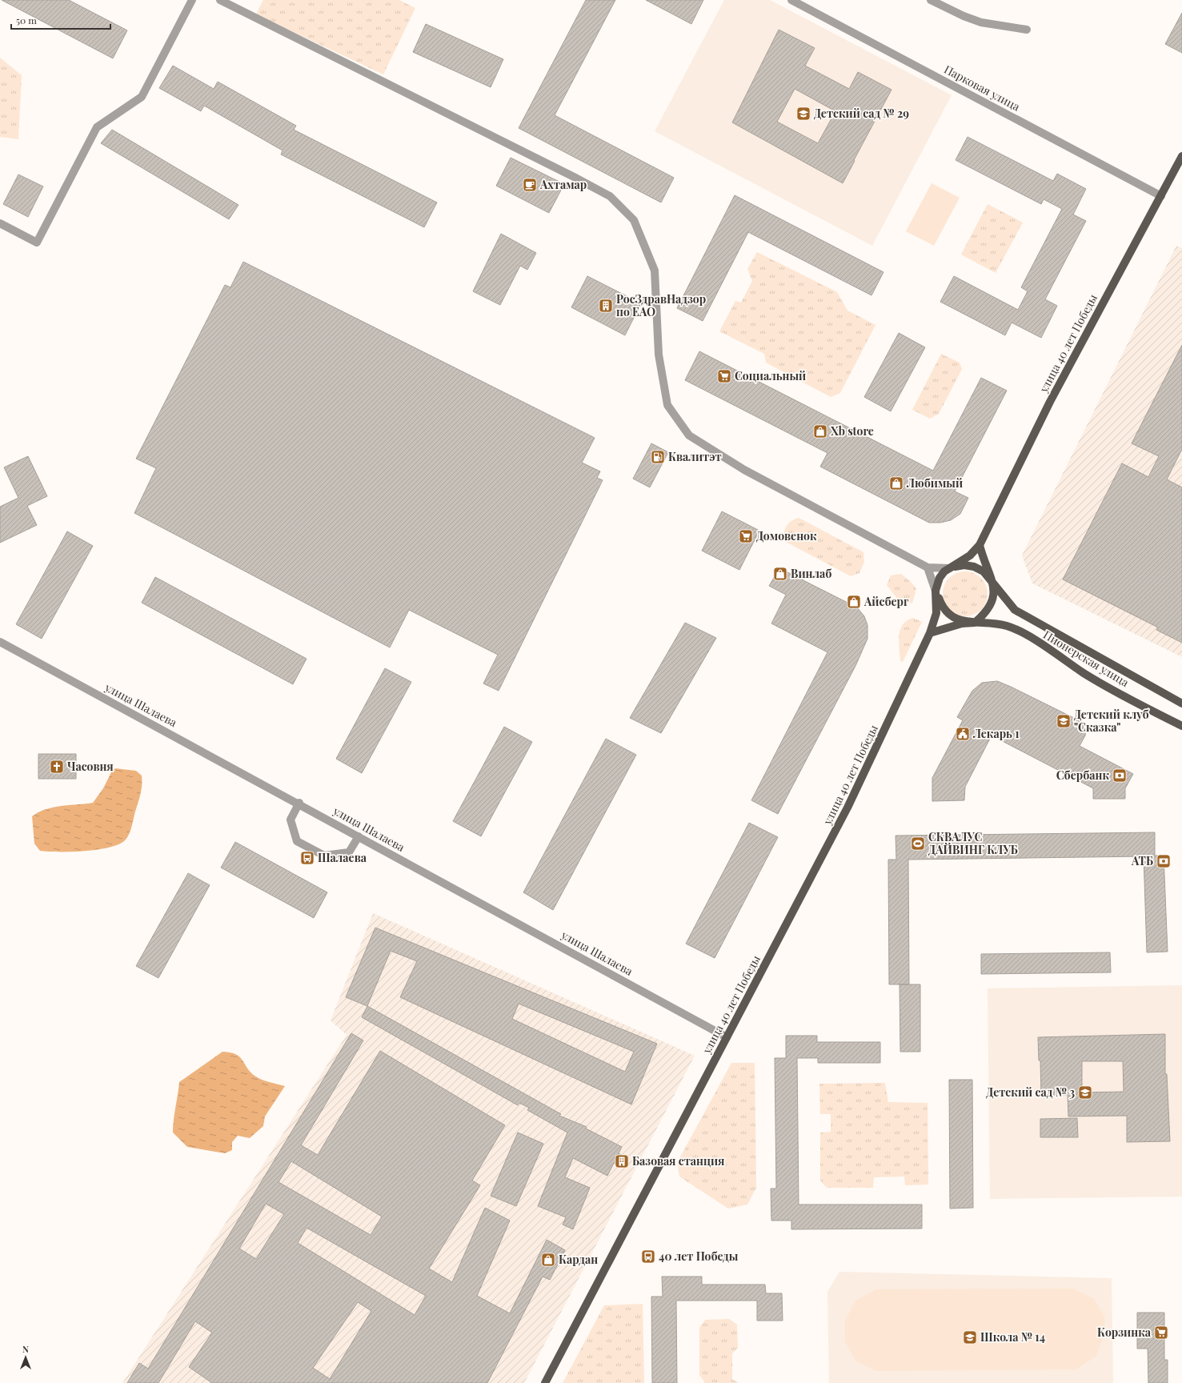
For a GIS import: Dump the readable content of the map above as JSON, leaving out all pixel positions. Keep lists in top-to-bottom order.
{
  "streets": {
    "main road": ["улица 40 лет Победы", "Пионерская улица"],
    "street": ["Парковая улица", "улица Шалаева"]
  },
  "crossings": [
    ["Парковая улица", "улица 40 лет Победы"],
    ["улица 40 лет Победы", "Пионерская улица"],
    ["улица 40 лет Победы", "улица Шалаева"]
  ],
  "places": {
    "school or university": [
      "Детский сад № 29",
      "Детский клуб \"Сказка\"",
      "Детский сад № 3",
      "Школа № 14"
    ],
    "cafe": ["Ахтамар"],
    "building": ["РосЗдравНадзор по ЕАО", "Базовая станция"],
    "supermarket": ["Социальный", "Домовенок", "Корзинка"],
    "shop": [
      "Xb store",
      "Любимый",
      "Винлаб",
      "Айсберг",
      "Кардан"
    ],
    "fuel station": ["Квалитэт"],
    "public building": ["Лекарь 1"],
    "church": ["Часовня"],
    "bank": ["Сбербанк", "АТБ"],
    "sports": ["СКВАЛУС ДАЙВИНГ КЛУБ"],
    "bus stop": ["Шалаева", "40 лет Победы"]
  },
  "scale_bar": "50 m",
  "north": "top"
}
